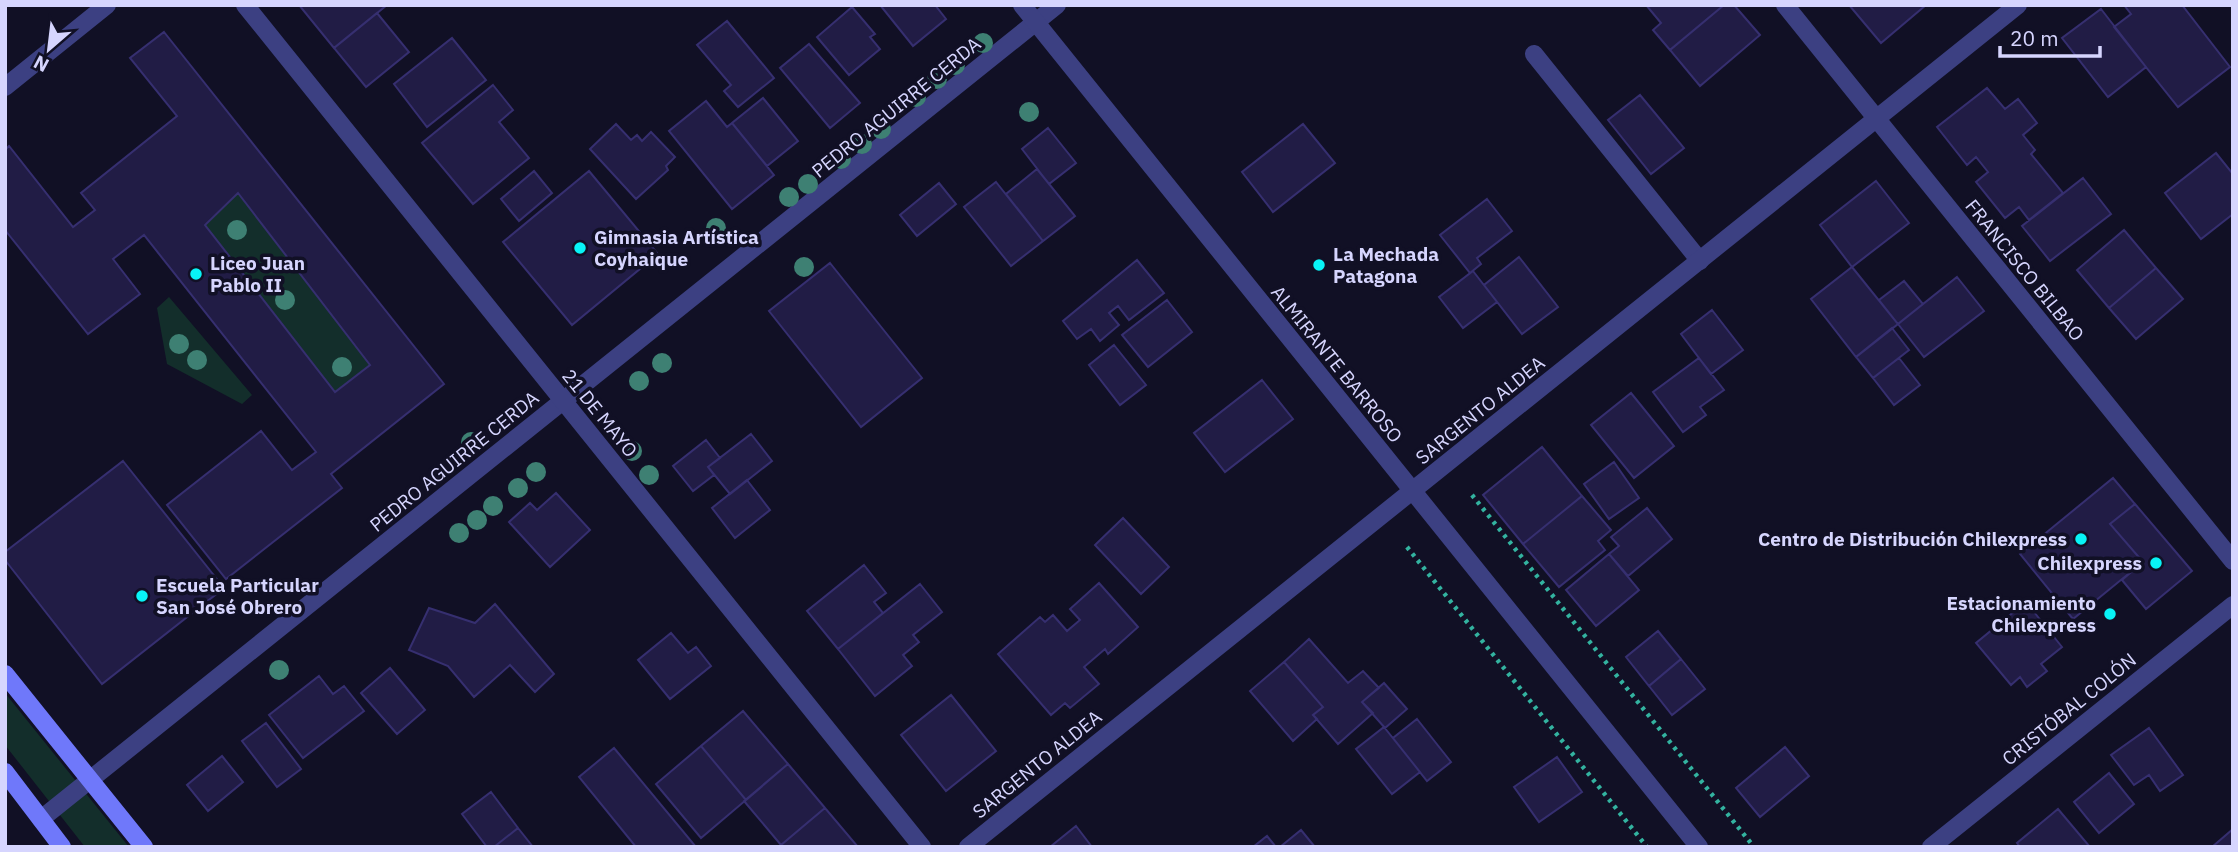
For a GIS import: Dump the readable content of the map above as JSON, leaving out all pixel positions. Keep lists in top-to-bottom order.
{
  "streets": {
    "street": [
      "PEDRO AGUIRRE CERDA",
      "FRANCISCO BILBAO",
      "ALMIRANTE BARROSO",
      "SARGENTO ALDEA",
      "21 DE MAYO",
      "CRISTÓBAL COLÓN"
    ]
  },
  "crossings": [
    ["PEDRO AGUIRRE CERDA", "ALMIRANTE BARROSO"],
    ["PEDRO AGUIRRE CERDA", "21 DE MAYO"],
    ["FRANCISCO BILBAO", "SARGENTO ALDEA"],
    ["ALMIRANTE BARROSO", "SARGENTO ALDEA"]
  ],
  "places": [
    "Gimnasia Artística Coyhaique",
    "La Mechada Patagona",
    "Liceo Juan Pablo II",
    "Centro de Distribución Chilexpress",
    "Chilexpress",
    "Escuela Particular San José Obrero",
    "Estacionamiento Chilexpress"
  ],
  "scale_bar": "20 m",
  "north": "bottom left"
}
